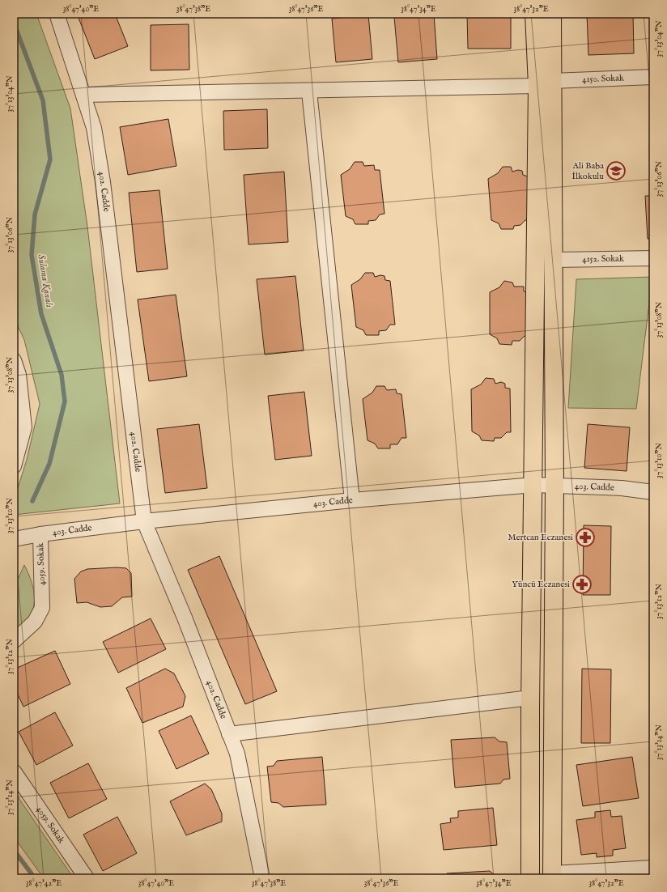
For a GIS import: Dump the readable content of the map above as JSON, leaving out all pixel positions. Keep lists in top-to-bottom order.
{
  "streets": {
    "street": [
      "4150. Sokak",
      "402. Cadde",
      "4152. Sokak",
      "403. Cadde",
      "4059. Sokak"
    ]
  },
  "crossings": [
    ["4150. Sokak", "402. Cadde"],
    ["402. Cadde", "403. Cadde"],
    ["403. Cadde", "4059. Sokak"]
  ],
  "water": ["Sulama Kanalı"],
  "places": {
    "school or university": ["Ali Baba İlkokulu"],
    "pharmacy": ["Mertcan Eczanesi", "Yüncü Eczanesi"]
  },
  "coordinates": [
    "38°47'40\"E",
    "38°47'38\"E",
    "38°47'36\"E",
    "38°47'34\"E",
    "38°47'32\"E",
    "37°13'04\"N",
    "37°13'06\"N",
    "37°13'08\"N",
    "37°13'10\"N",
    "37°13'12\"N",
    "37°13'14\"N",
    "38°47'42\"E"
  ]
}
